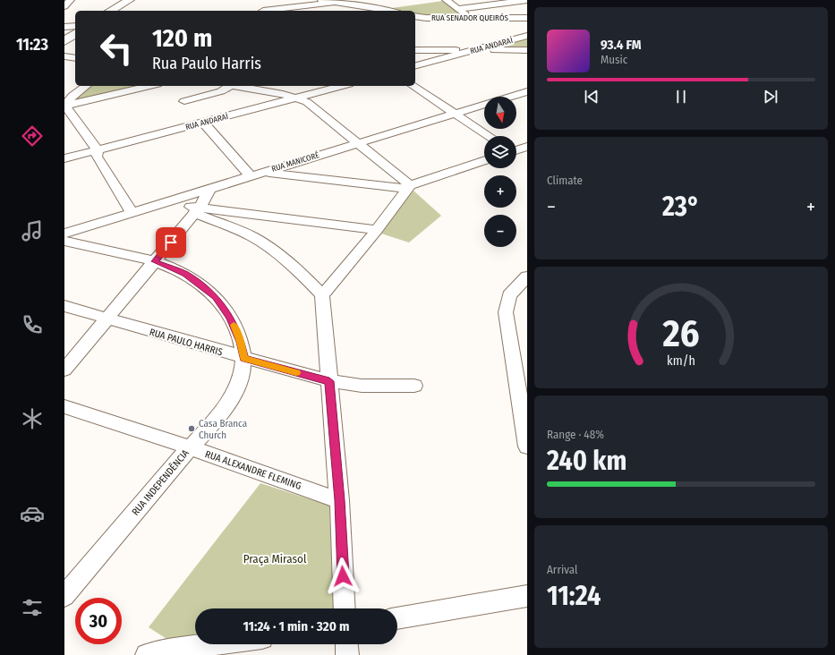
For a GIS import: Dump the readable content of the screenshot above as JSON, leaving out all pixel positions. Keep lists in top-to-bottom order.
{
  "streets": {
    "street": [
      "RUA SENADOR QUEIRÓS",
      "RUA ANDARAÍ",
      "RUA MANICORÉ",
      "RUA PAULO HARRIS",
      "RUA ALEXANDRE FLEMING",
      "RUA INDEPENDÊNCIA"
    ]
  },
  "crossings": [
    ["RUA PAULO HARRIS", "RUA INDEPENDÊNCIA"],
    ["RUA ALEXANDRE FLEMING", "RUA INDEPENDÊNCIA"]
  ],
  "parks": ["Praça Mirasol"],
  "places": ["Casa Branca Church"],
  "north": "bottom",
  "page": {
    "tabs": "11:23",
    "turn": ["120 m", "Rua Paulo Harris"],
    "song": ["93.4 FM", "Music"],
    "map_buttons": ["+", "−"],
    "tile": [
      "Climate",
      ["Range · 48%", "240 km"],
      ["Arrival", "11:24"]
    ],
    "heat": ["−", "23°", "+"],
    "limit": "30",
    "trip": "11:24 · 1 min · 320 m",
    "gauge": ["26", "km/h"]
  }
}
